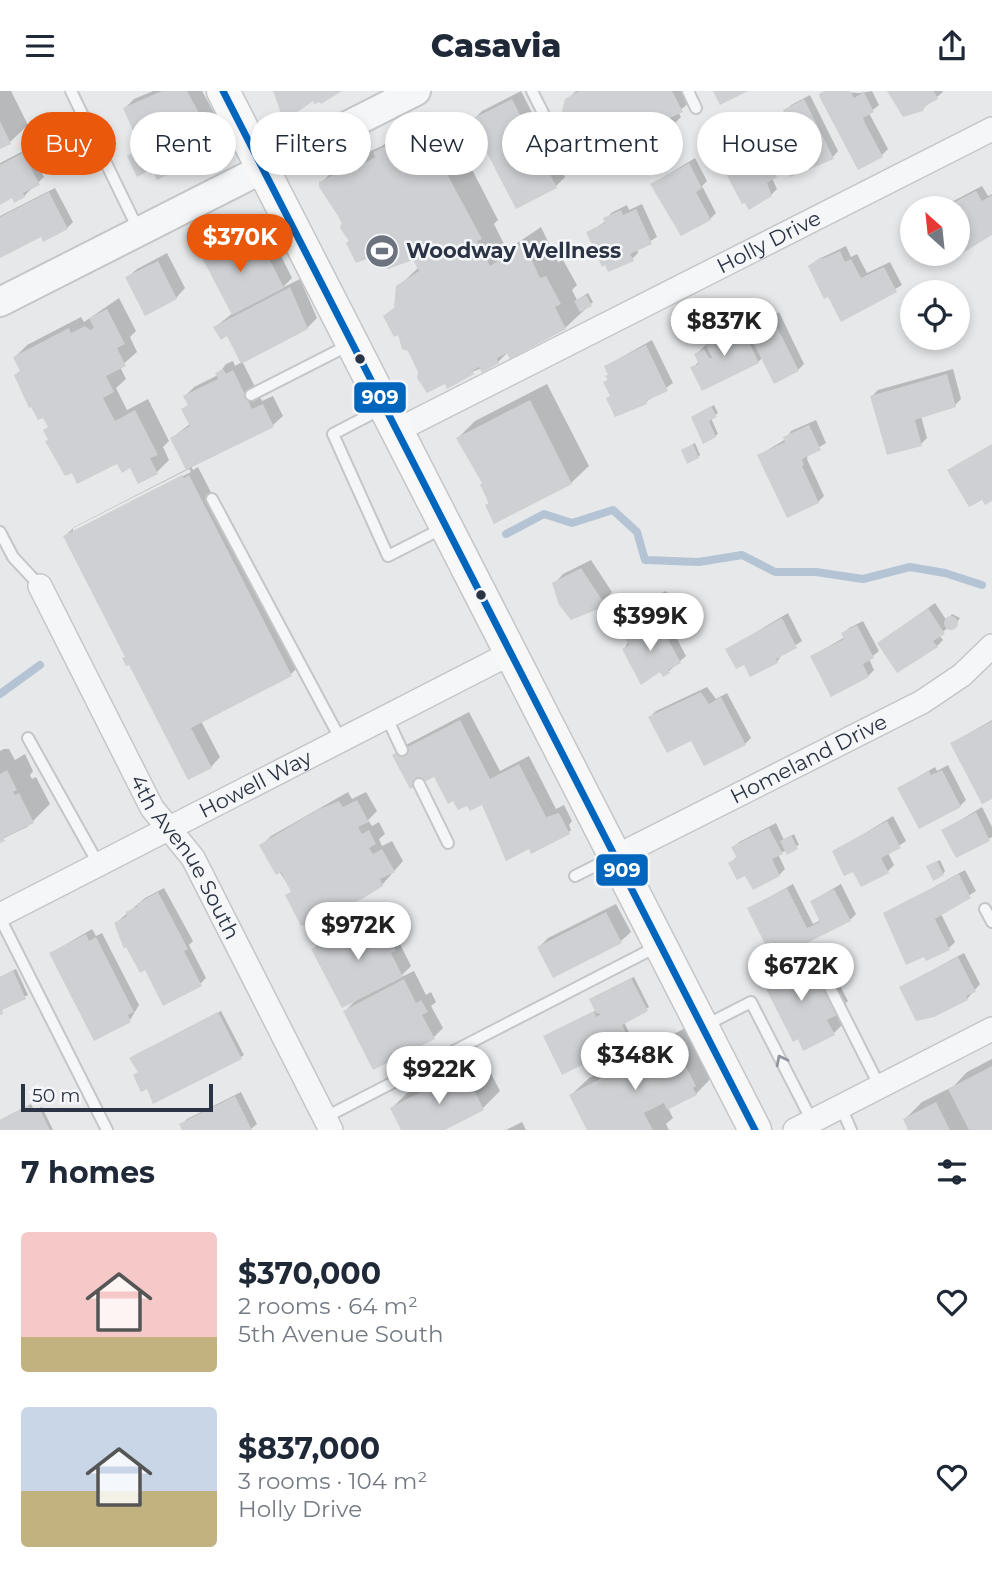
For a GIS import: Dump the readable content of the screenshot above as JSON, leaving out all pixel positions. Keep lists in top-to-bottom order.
{
  "streets": {
    "street": [
      "Holly Drive",
      "Homeland Drive",
      "Howell Way",
      "4th Avenue South"
    ]
  },
  "crossings": [
    ["Howell Way", "4th Avenue South"]
  ],
  "places": {
    "sports": ["Woodway Wellness"]
  },
  "lines": ["transit line 909"],
  "scale_bar": "50 m",
  "north": "top left",
  "page": {
    "header": "Casavia",
    "chip": [
      "Buy",
      "Rent",
      "Filters",
      "New",
      "Apartment",
      "House"
    ],
    "price": [
      "$370K",
      "$837K",
      "$399K",
      "$972K",
      "$672K",
      "$348K",
      "$922K"
    ],
    "scale": "50 m",
    "heading": "7 homes",
    "list": [
      {
        "name": "$370,000",
        "note": "2 rooms · 64 m² · 5th Avenue South"
      },
      {
        "name": "$837,000",
        "note": "3 rooms · 104 m² · Holly Drive"
      }
    ]
  }
}
